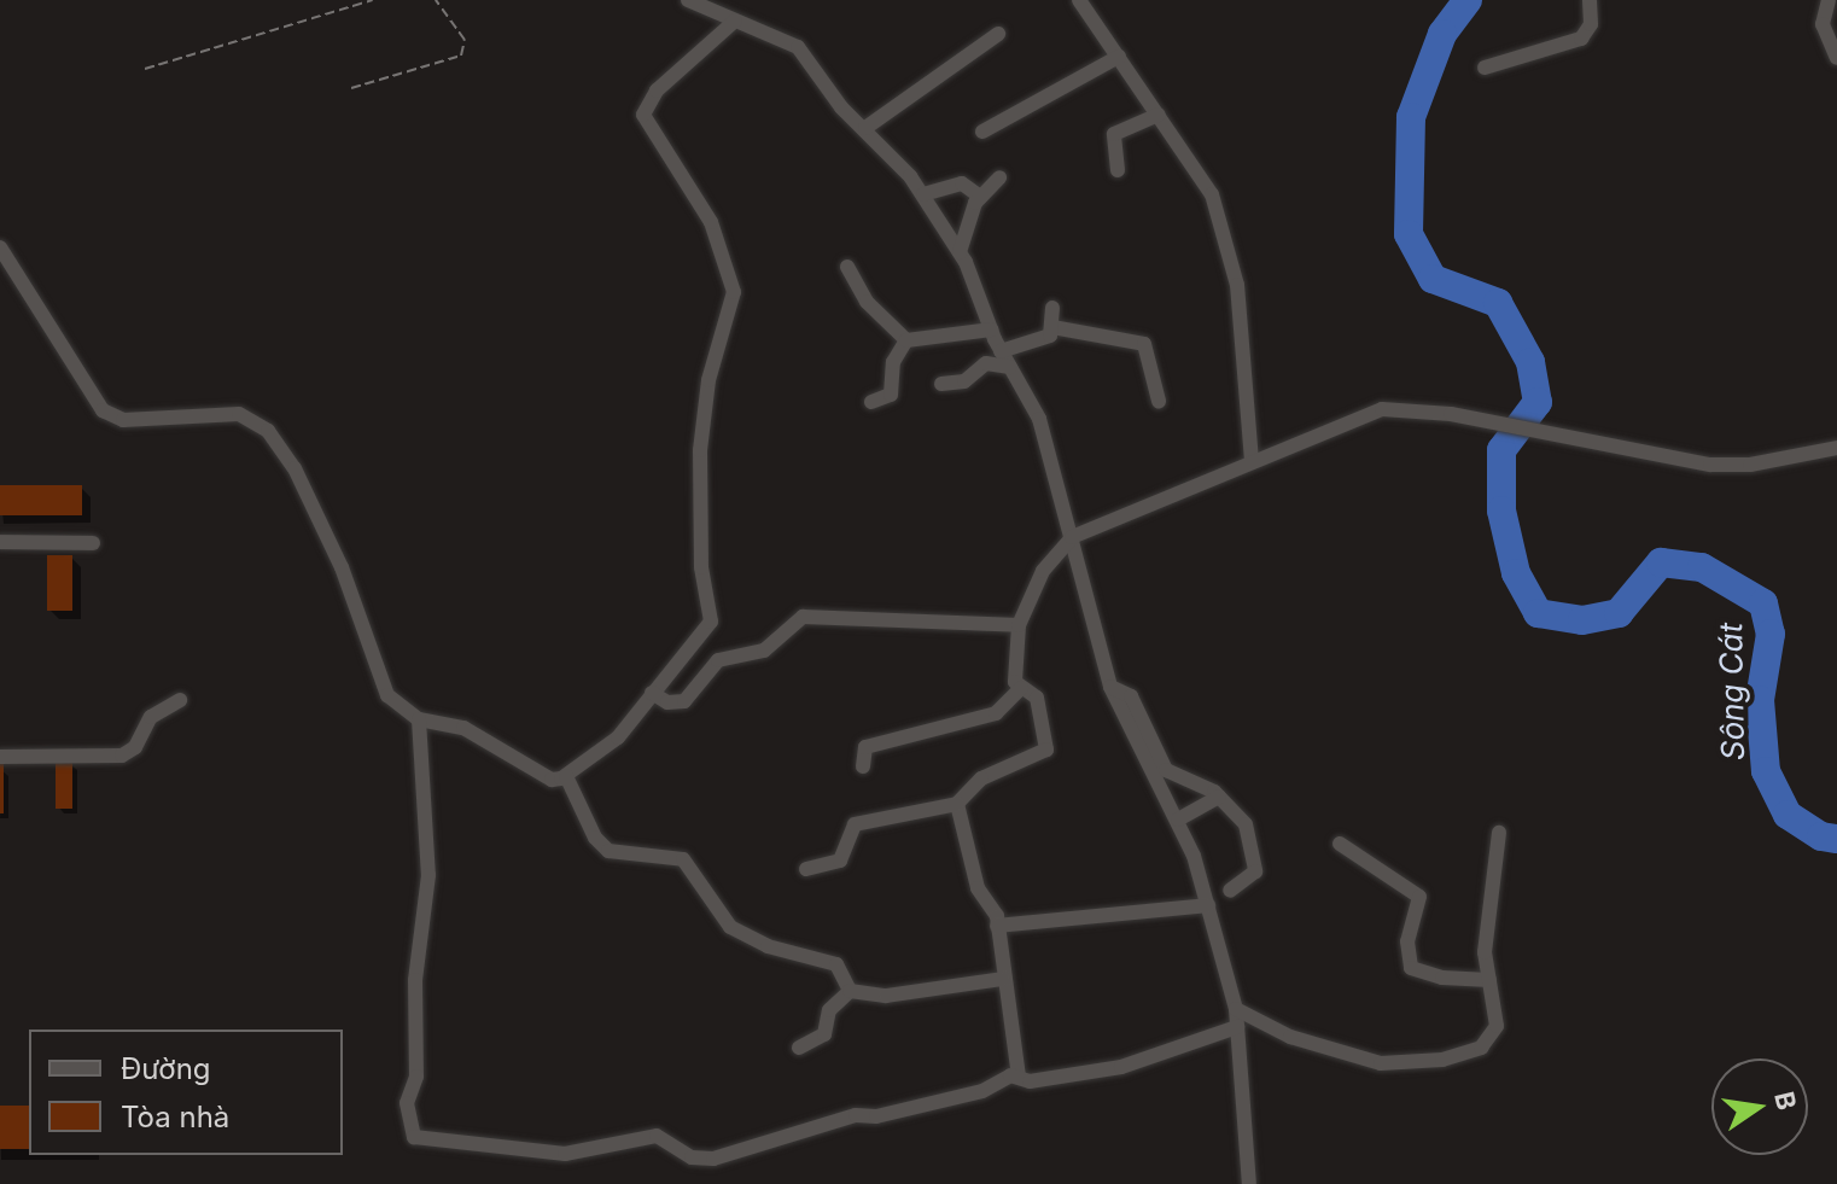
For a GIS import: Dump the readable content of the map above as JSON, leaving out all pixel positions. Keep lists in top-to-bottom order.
{
  "water": ["Sông Cát"],
  "legend": ["Đường", "Tòa nhà"],
  "north": "right"
}
